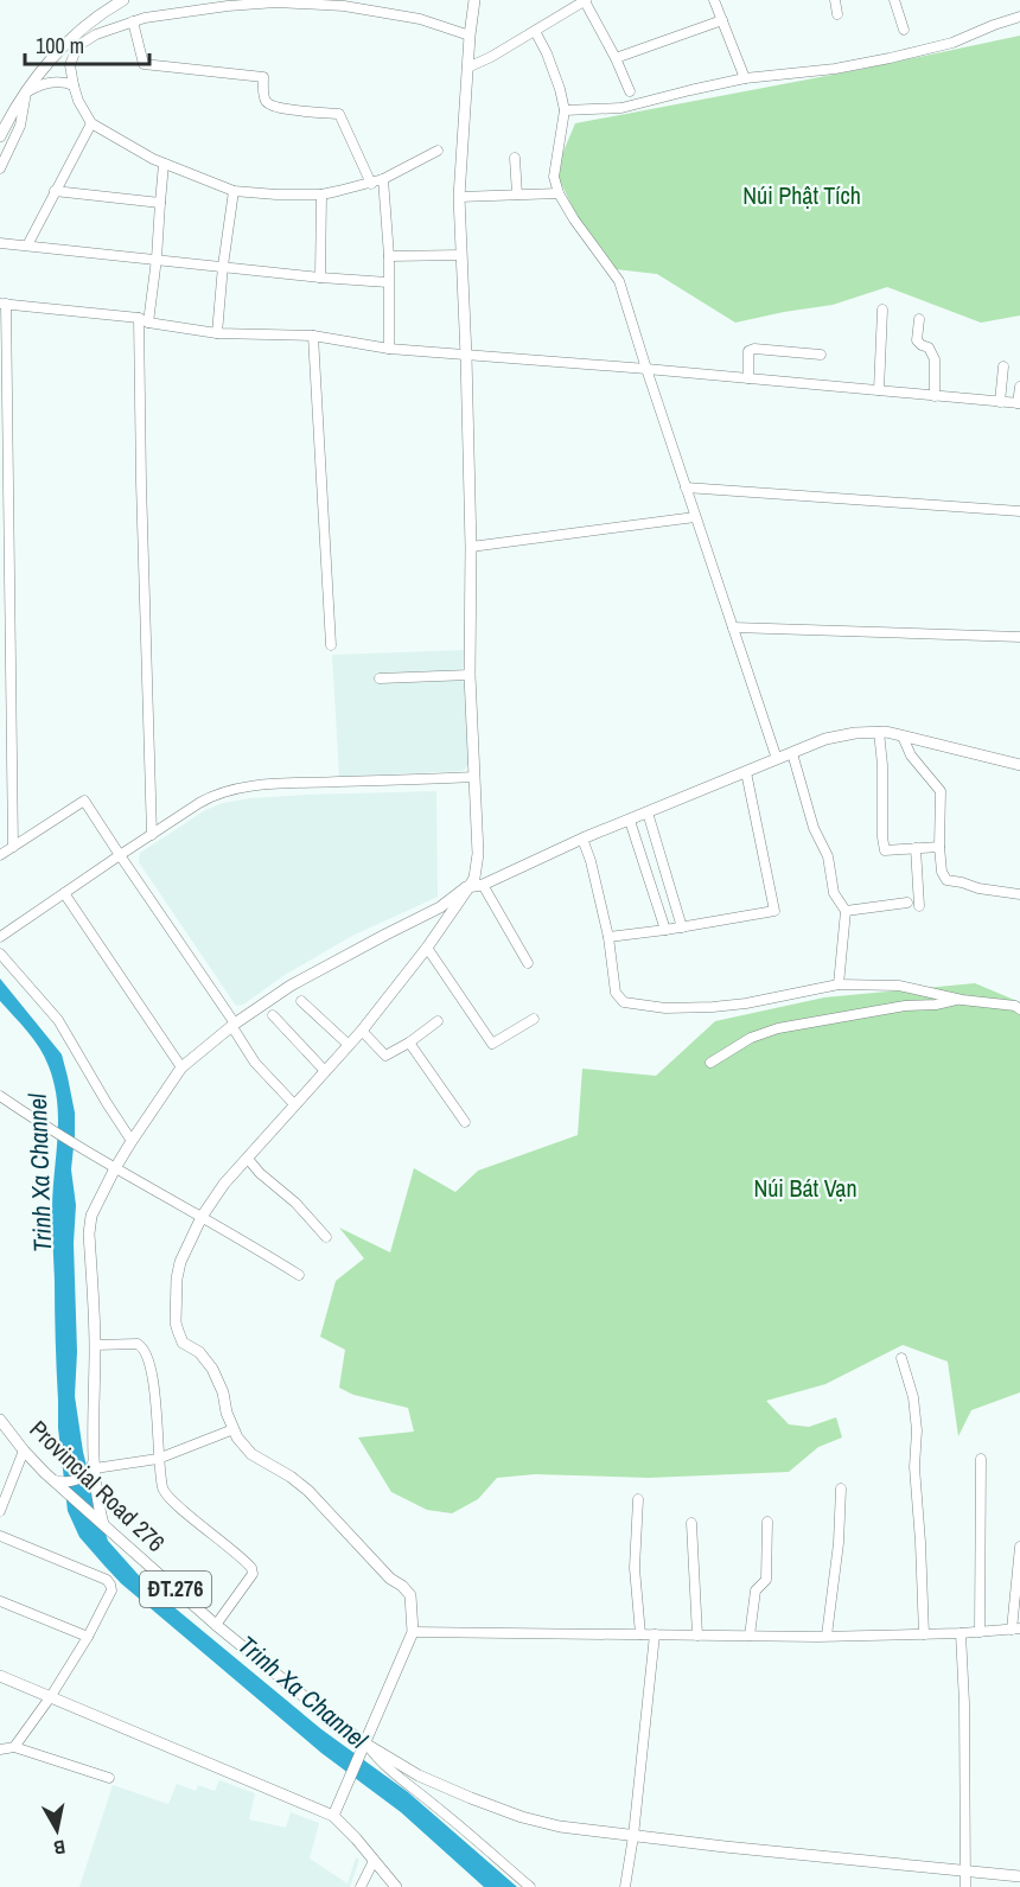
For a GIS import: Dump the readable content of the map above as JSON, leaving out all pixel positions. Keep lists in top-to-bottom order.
{
  "streets": {
    "main road": ["Provincial Road 276", "ĐT.276"]
  },
  "water": ["Trinh Xa Channel"],
  "parks": ["Núi Phật Tích", "Núi Bát Vạn"],
  "scale_bar": "100 m",
  "north": "bottom"
}
